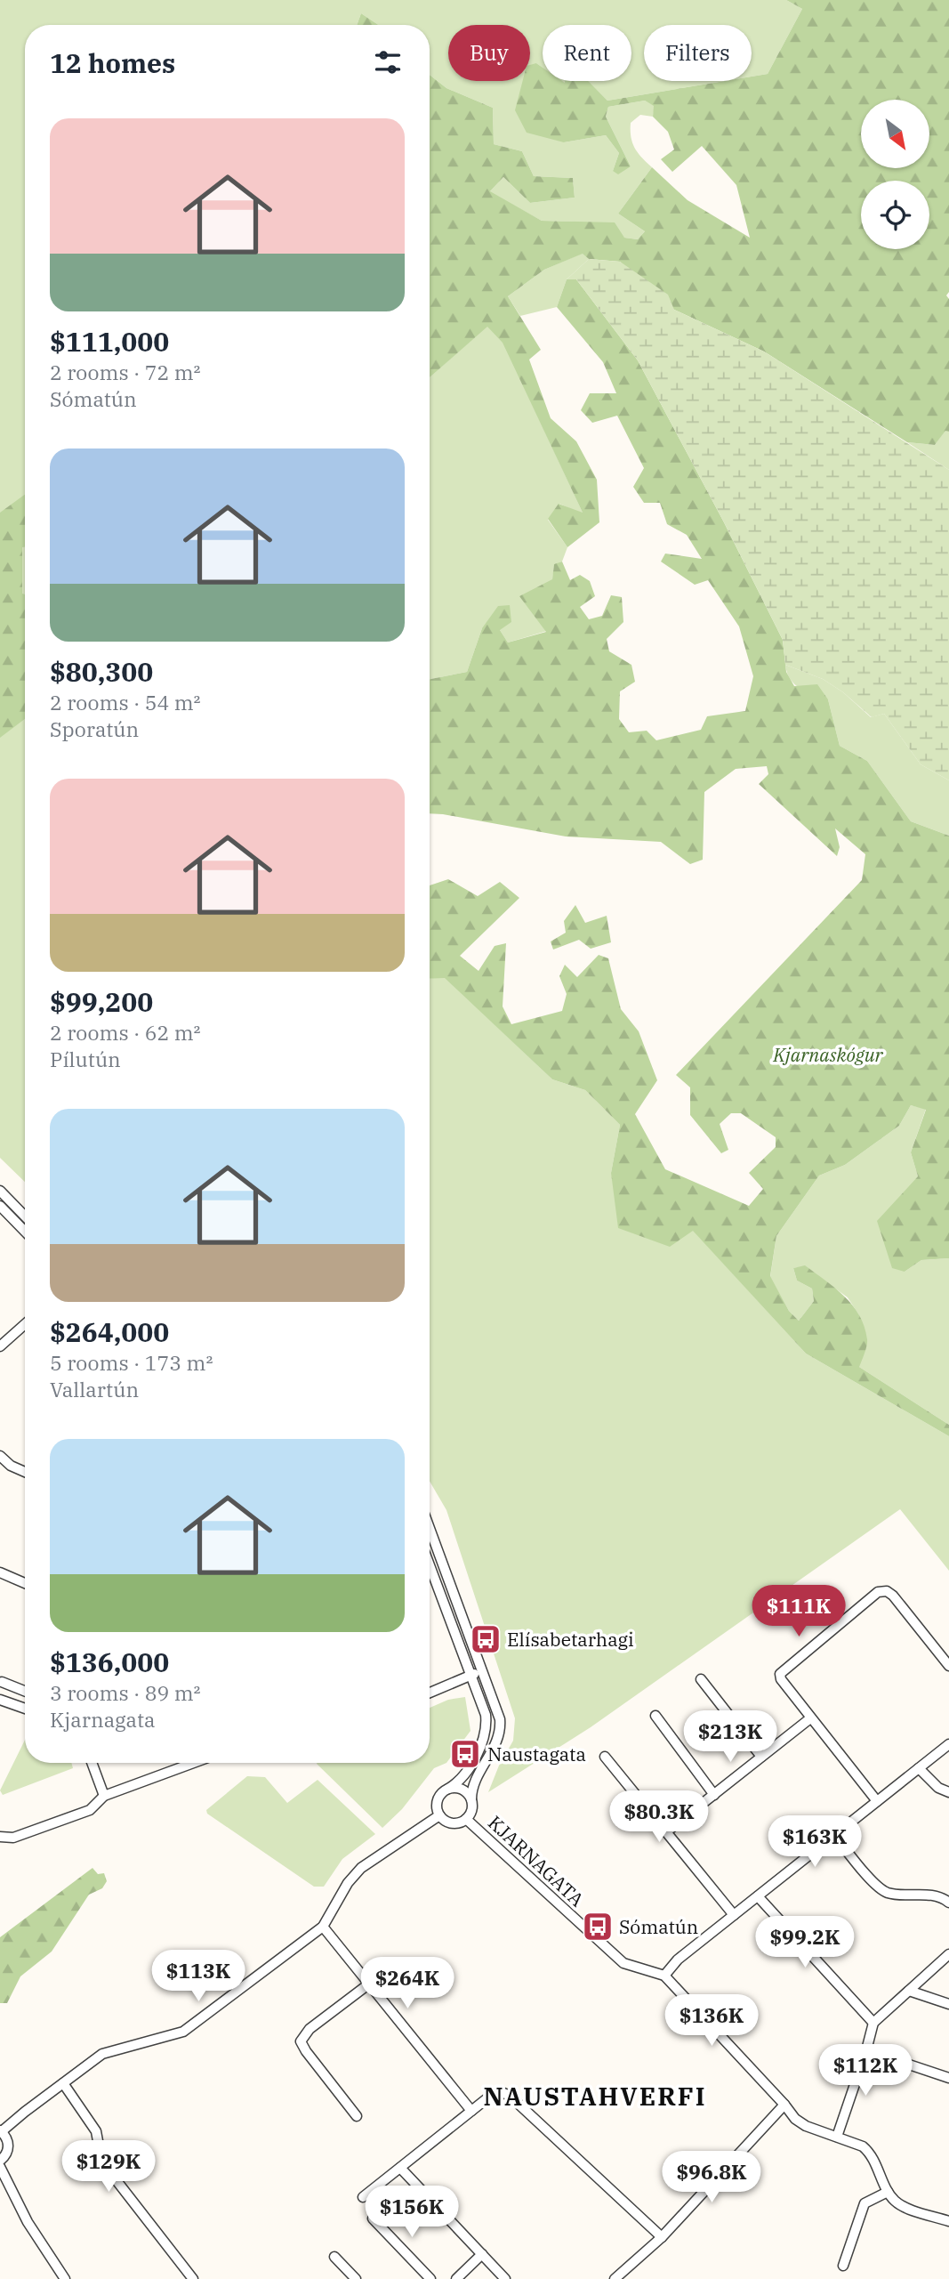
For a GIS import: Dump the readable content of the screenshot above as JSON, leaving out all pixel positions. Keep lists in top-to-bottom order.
{
  "streets": {
    "street": ["KJARNAGATA"]
  },
  "districts": ["NAUSTAHVERFI"],
  "parks": ["Kjarnaskógur"],
  "places": {
    "bus stop": ["Elísabetarhagi", "Naustagata", "Sómatún"]
  },
  "north": "bottom right",
  "page": {
    "chip": ["Buy", "Rent", "Filters"],
    "heading": "12 homes",
    "list": [
      {
        "name": "$111,000",
        "note": "2 rooms · 72 m² · Sómatún"
      },
      {
        "name": "$80,300",
        "note": "2 rooms · 54 m² · Sporatún"
      },
      {
        "name": "$99,200",
        "note": "2 rooms · 62 m² · Pílutún"
      },
      {
        "name": "$264,000",
        "note": "5 rooms · 173 m² · Vallartún"
      },
      {
        "name": "$136,000",
        "note": "3 rooms · 89 m² · Kjarnagata"
      }
    ],
    "price": [
      "$111K",
      "$213K",
      "$80.3K",
      "$163K",
      "$99.2K",
      "$113K",
      "$264K",
      "$136K",
      "$112K",
      "$129K",
      "$96.8K",
      "$156K"
    ]
  }
}
